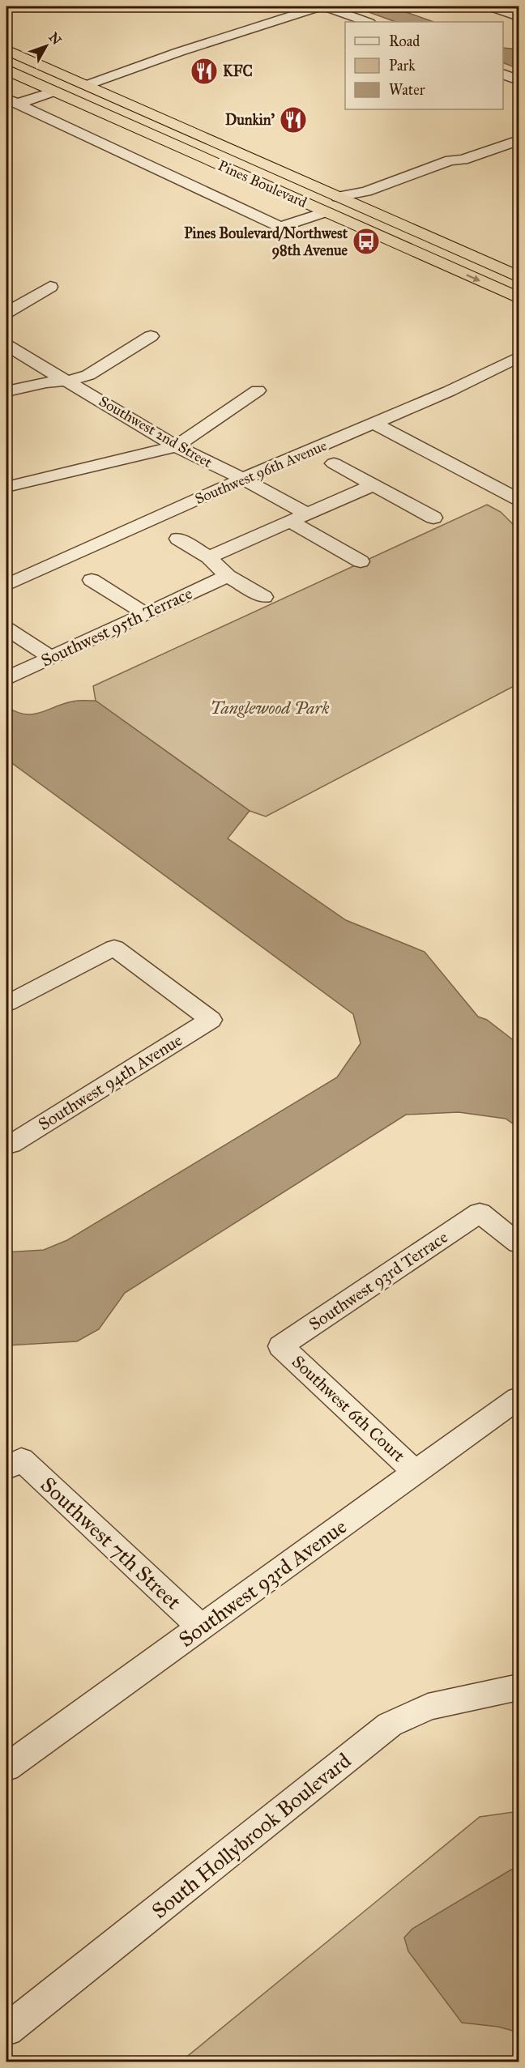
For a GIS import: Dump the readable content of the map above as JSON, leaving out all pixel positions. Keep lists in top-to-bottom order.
{
  "streets": {
    "highway": ["Pines Boulevard"],
    "street": [
      "Southwest 2nd Street",
      "Southwest 96th Avenue",
      "Southwest 95th Terrace",
      "Southwest 94th Avenue",
      "Southwest 93rd Terrace",
      "Southwest 6th Court",
      "Southwest 7th Street",
      "Southwest 93rd Avenue",
      "South Hollybrook Boulevard"
    ]
  },
  "crossings": [
    ["Southwest 2nd Street", "Southwest 96th Avenue"],
    ["Southwest 93rd Terrace", "Southwest 6th Court"],
    ["Southwest 6th Court", "Southwest 93rd Avenue"],
    ["Southwest 7th Street", "Southwest 93rd Avenue"]
  ],
  "parks": ["Tanglewood Park"],
  "places": {
    "restaurant": ["KFC", "Dunkin'"],
    "bus stop": ["Pines Boulevard/Northwest 98th Avenue"]
  },
  "legend": ["Road", "Park", "Water"],
  "north": "top right"
}
